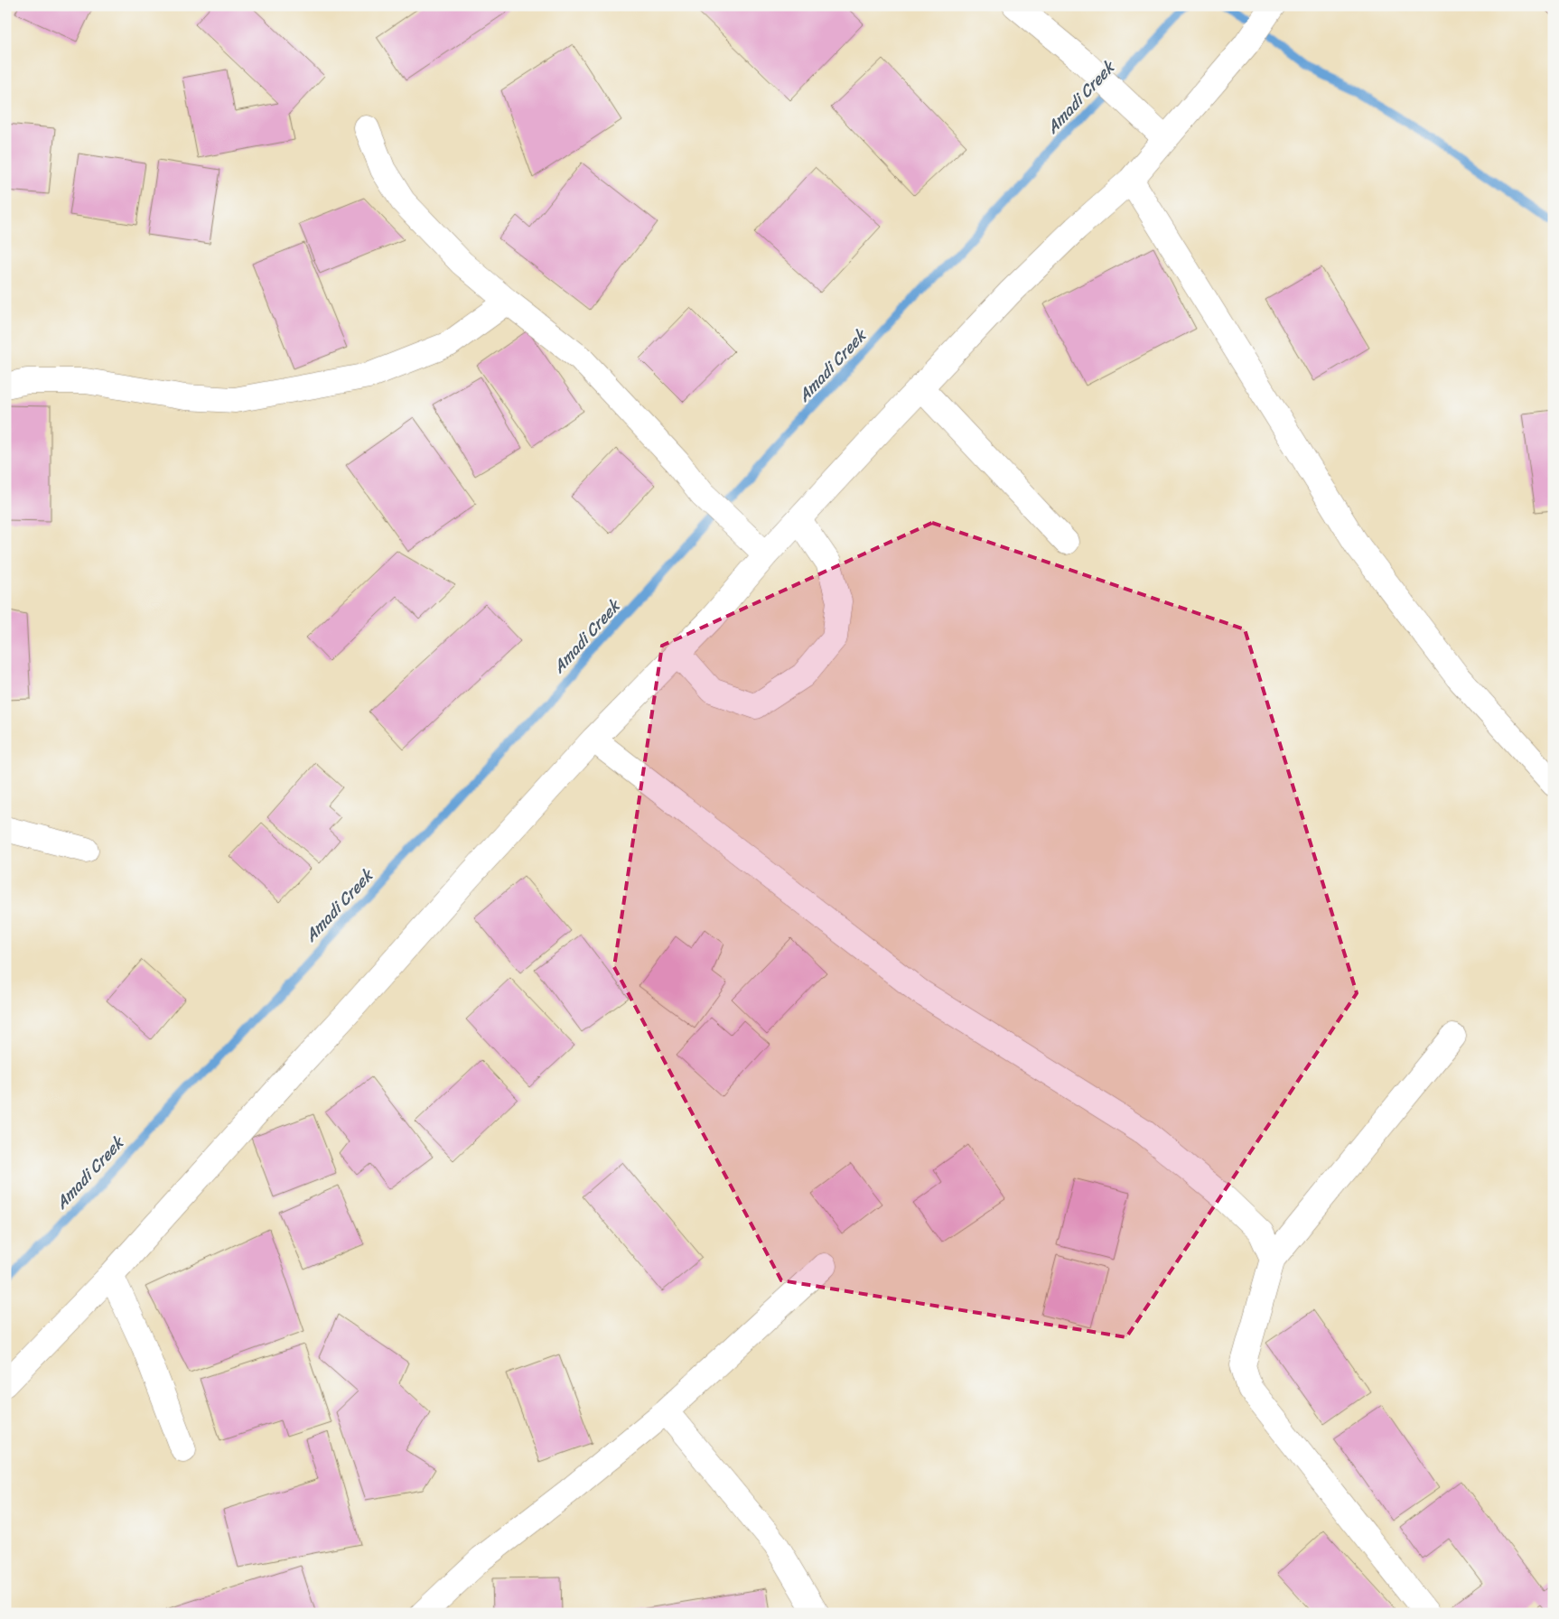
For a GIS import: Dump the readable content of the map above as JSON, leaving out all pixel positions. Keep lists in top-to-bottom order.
{
  "water": ["Amadi Creek"]
}
